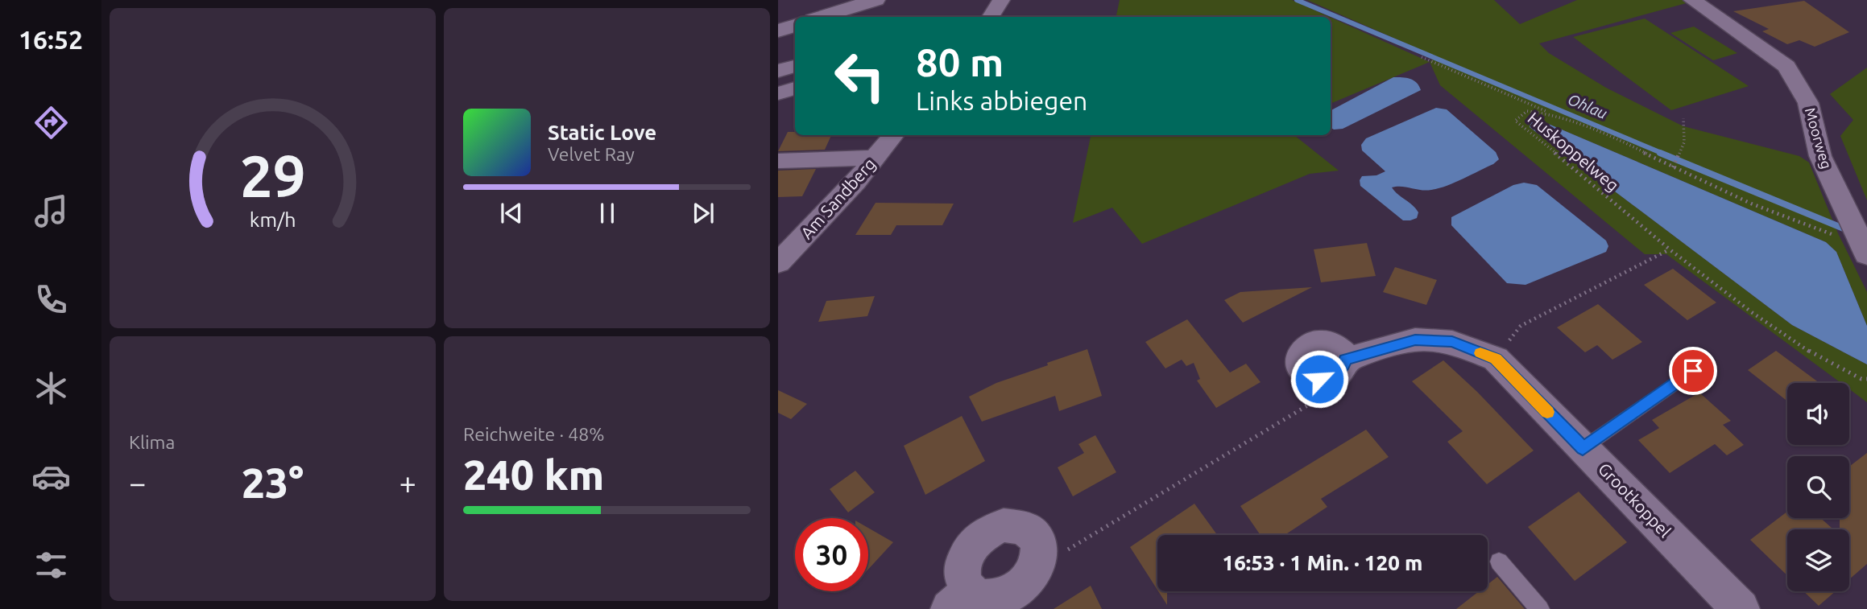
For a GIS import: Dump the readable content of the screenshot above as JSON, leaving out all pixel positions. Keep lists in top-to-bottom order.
{
  "streets": {
    "street": ["Moorweg", "Am Sandberg", "Grootkoppel"],
    "path": ["Huskoppelweg"]
  },
  "crossings": [
    ["Moorweg", "Huskoppelweg"]
  ],
  "water": ["Ohlau"],
  "page": {
    "tabs": "16:52",
    "turn": ["80 m", "Links abbiegen"],
    "song": ["Static Love", "Velvet Ray"],
    "tile": [
      "Klima",
      ["Reichweite · 48%", "240 km"]
    ],
    "heat": ["−", "23°", "+"],
    "limit": "30",
    "trip": "16:53 · 1 Min. · 120 m",
    "gauge": ["29", "km/h"]
  }
}
